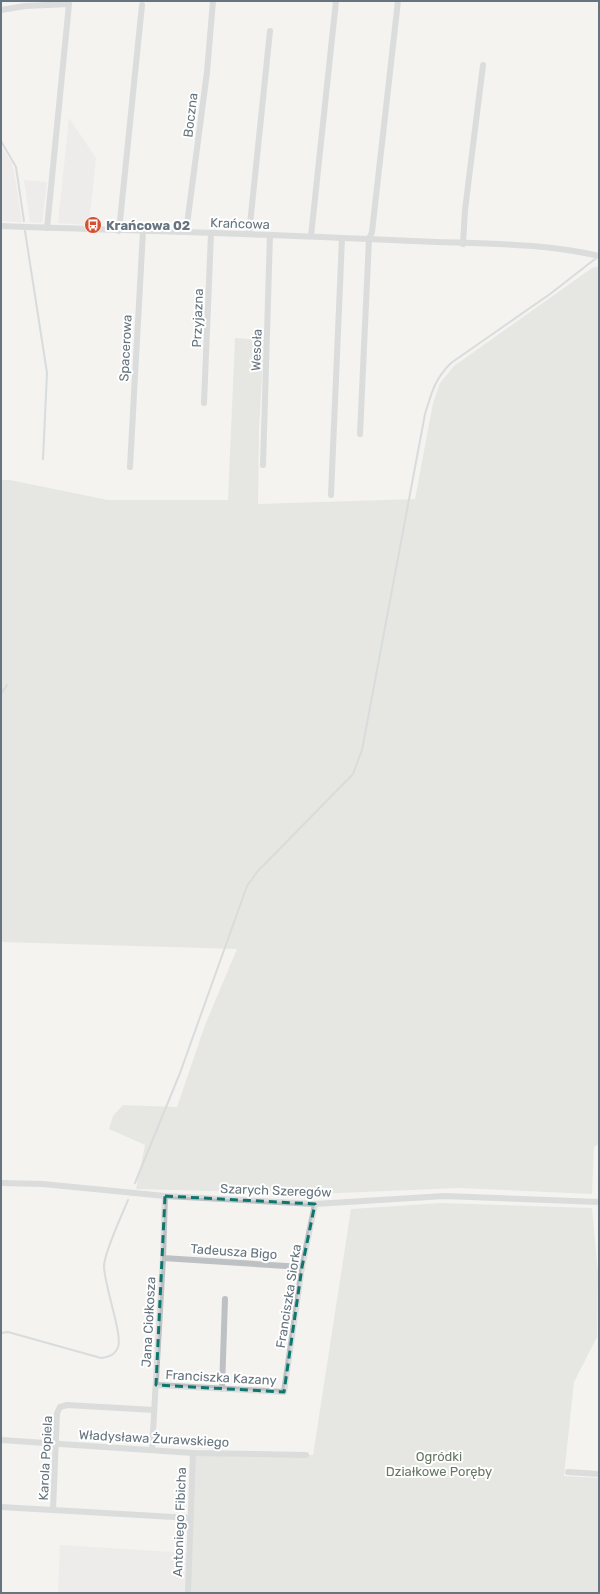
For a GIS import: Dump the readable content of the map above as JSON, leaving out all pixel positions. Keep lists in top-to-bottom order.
{
  "streets": {
    "street": [
      "Boczna",
      "Krańcowa",
      "Przyjazna",
      "Spacerowa",
      "Wesoła",
      "Szarych Szeregów",
      "Tadeusza Bigo",
      "Franciszka Siorka",
      "Jana Ciołkosza",
      "Franciszka Kazany",
      "Władysława Żurawskiego",
      "Karola Popiela",
      "Antoniego Fibicha"
    ]
  },
  "crossings": [
    ["Boczna", "Krańcowa"],
    ["Krańcowa", "Przyjazna"],
    ["Krańcowa", "Spacerowa"],
    ["Krańcowa", "Wesoła"],
    ["Szarych Szeregów", "Franciszka Siorka"],
    ["Szarych Szeregów", "Jana Ciołkosza"],
    ["Tadeusza Bigo", "Franciszka Siorka"],
    ["Tadeusza Bigo", "Jana Ciołkosza"],
    ["Franciszka Siorka", "Franciszka Kazany"],
    ["Jana Ciołkosza", "Franciszka Kazany"],
    ["Jana Ciołkosza", "Władysława Żurawskiego"],
    ["Jana Ciołkosza", "Karola Popiela"],
    ["Władysława Żurawskiego", "Karola Popiela"],
    ["Władysława Żurawskiego", "Antoniego Fibicha"]
  ],
  "parks": ["Ogródki Działkowe Poręby"],
  "places": {
    "bus stop": ["Krańcowa 02"]
  }
}
